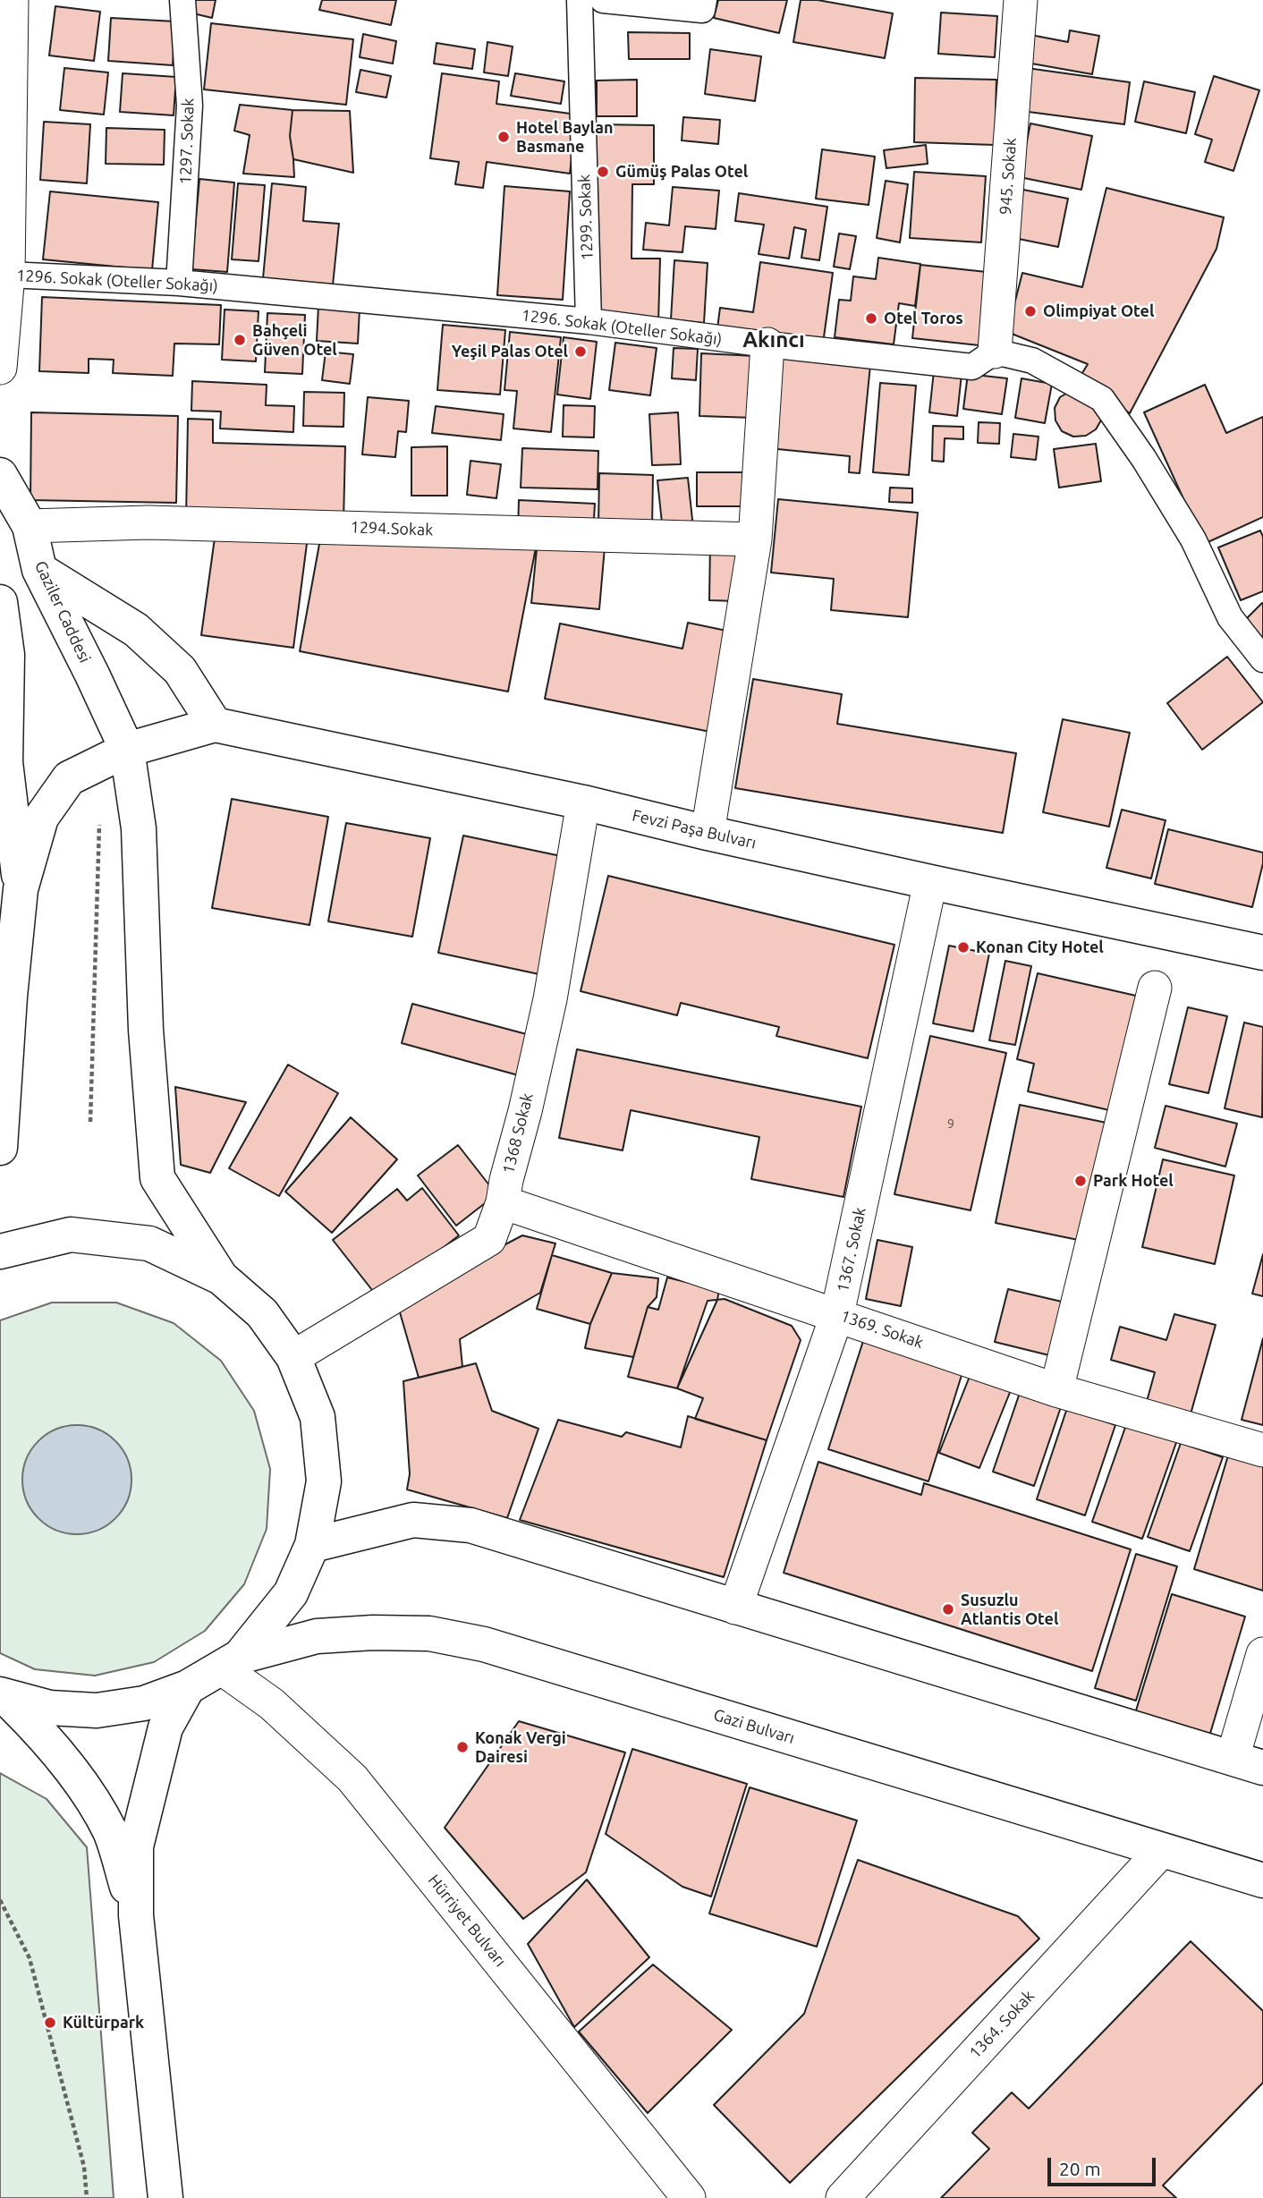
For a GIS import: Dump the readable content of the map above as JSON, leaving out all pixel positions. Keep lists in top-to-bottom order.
{
  "streets": {
    "main road": ["Gaziler Caddesi", "Fevzi Paşa Bulvarı", "Gazi Bulvarı"],
    "street": [
      "1297. Sokak",
      "945. Sokak",
      "1299. Sokak",
      "1296. Sokak (Oteller Sokağı)",
      "1294.Sokak",
      "1368 Sokak",
      "1367. Sokak",
      "1369. Sokak",
      "Hürriyet Bulvarı",
      "1364. Sokak"
    ]
  },
  "crossings": [
    ["1297. Sokak", "1296. Sokak (Oteller Sokağı)"],
    ["945. Sokak", "1296. Sokak (Oteller Sokağı)"],
    ["1299. Sokak", "1296. Sokak (Oteller Sokağı)"],
    ["1294.Sokak", "Gaziler Caddesi"],
    ["Gaziler Caddesi", "Fevzi Paşa Bulvarı"],
    ["Fevzi Paşa Bulvarı", "1368 Sokak"],
    ["Fevzi Paşa Bulvarı", "1367. Sokak"],
    ["1368 Sokak", "1369. Sokak"],
    ["1367. Sokak", "1369. Sokak"],
    ["Gazi Bulvarı", "Hürriyet Bulvarı"],
    ["Gazi Bulvarı", "1364. Sokak"]
  ],
  "districts": ["Akıncı"],
  "places": [
    "Hotel Baylan Basmane",
    "Gümüş Palas Otel",
    "Olimpiyat Otel",
    "Otel Toros",
    "Bahçeli Güven Otel",
    "Yeşil Palas Otel",
    "Konan City Hotel",
    "Park Hotel",
    "Susuzlu Atlantis Otel",
    "Konak Vergi Dairesi",
    "Kültürpark"
  ],
  "house_numbers": ["9"],
  "scale_bar": "20 m"
}
